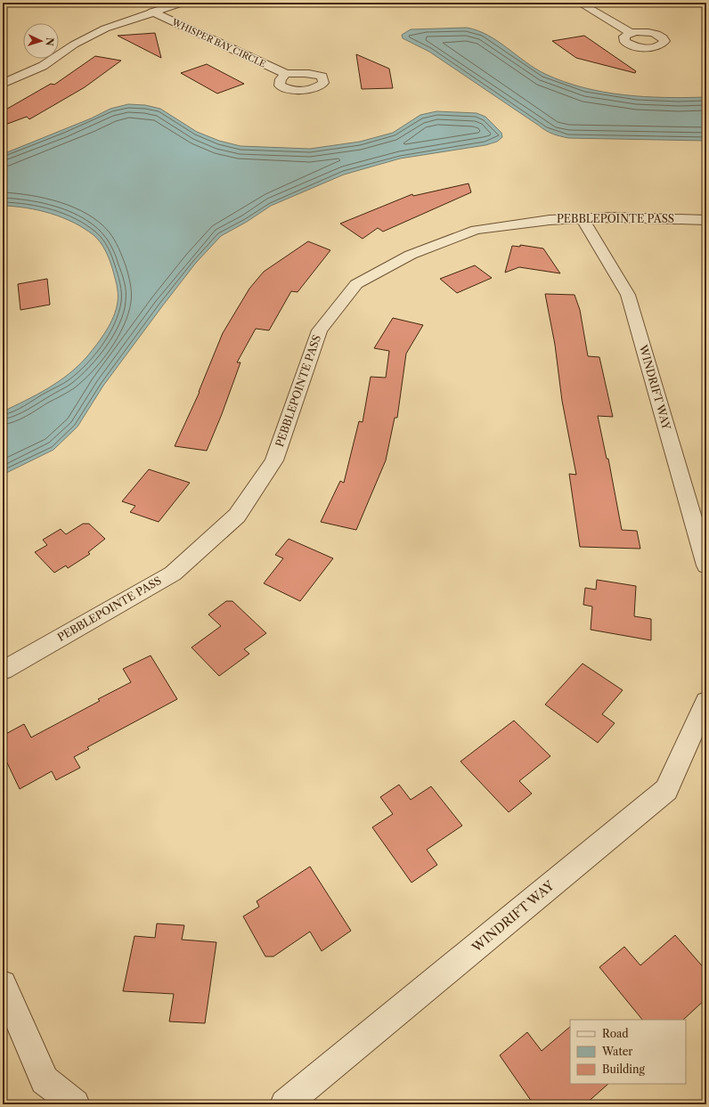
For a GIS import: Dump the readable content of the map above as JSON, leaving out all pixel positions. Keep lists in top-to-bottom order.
{
  "streets": {
    "street": ["WHISPER BAY CIRCLE", "PEBBLEPOINTE PASS", "WINDRIFT WAY"]
  },
  "crossings": [
    ["PEBBLEPOINTE PASS", "WINDRIFT WAY"]
  ],
  "legend": ["Road", "Water", "Building"],
  "north": "right"
}
